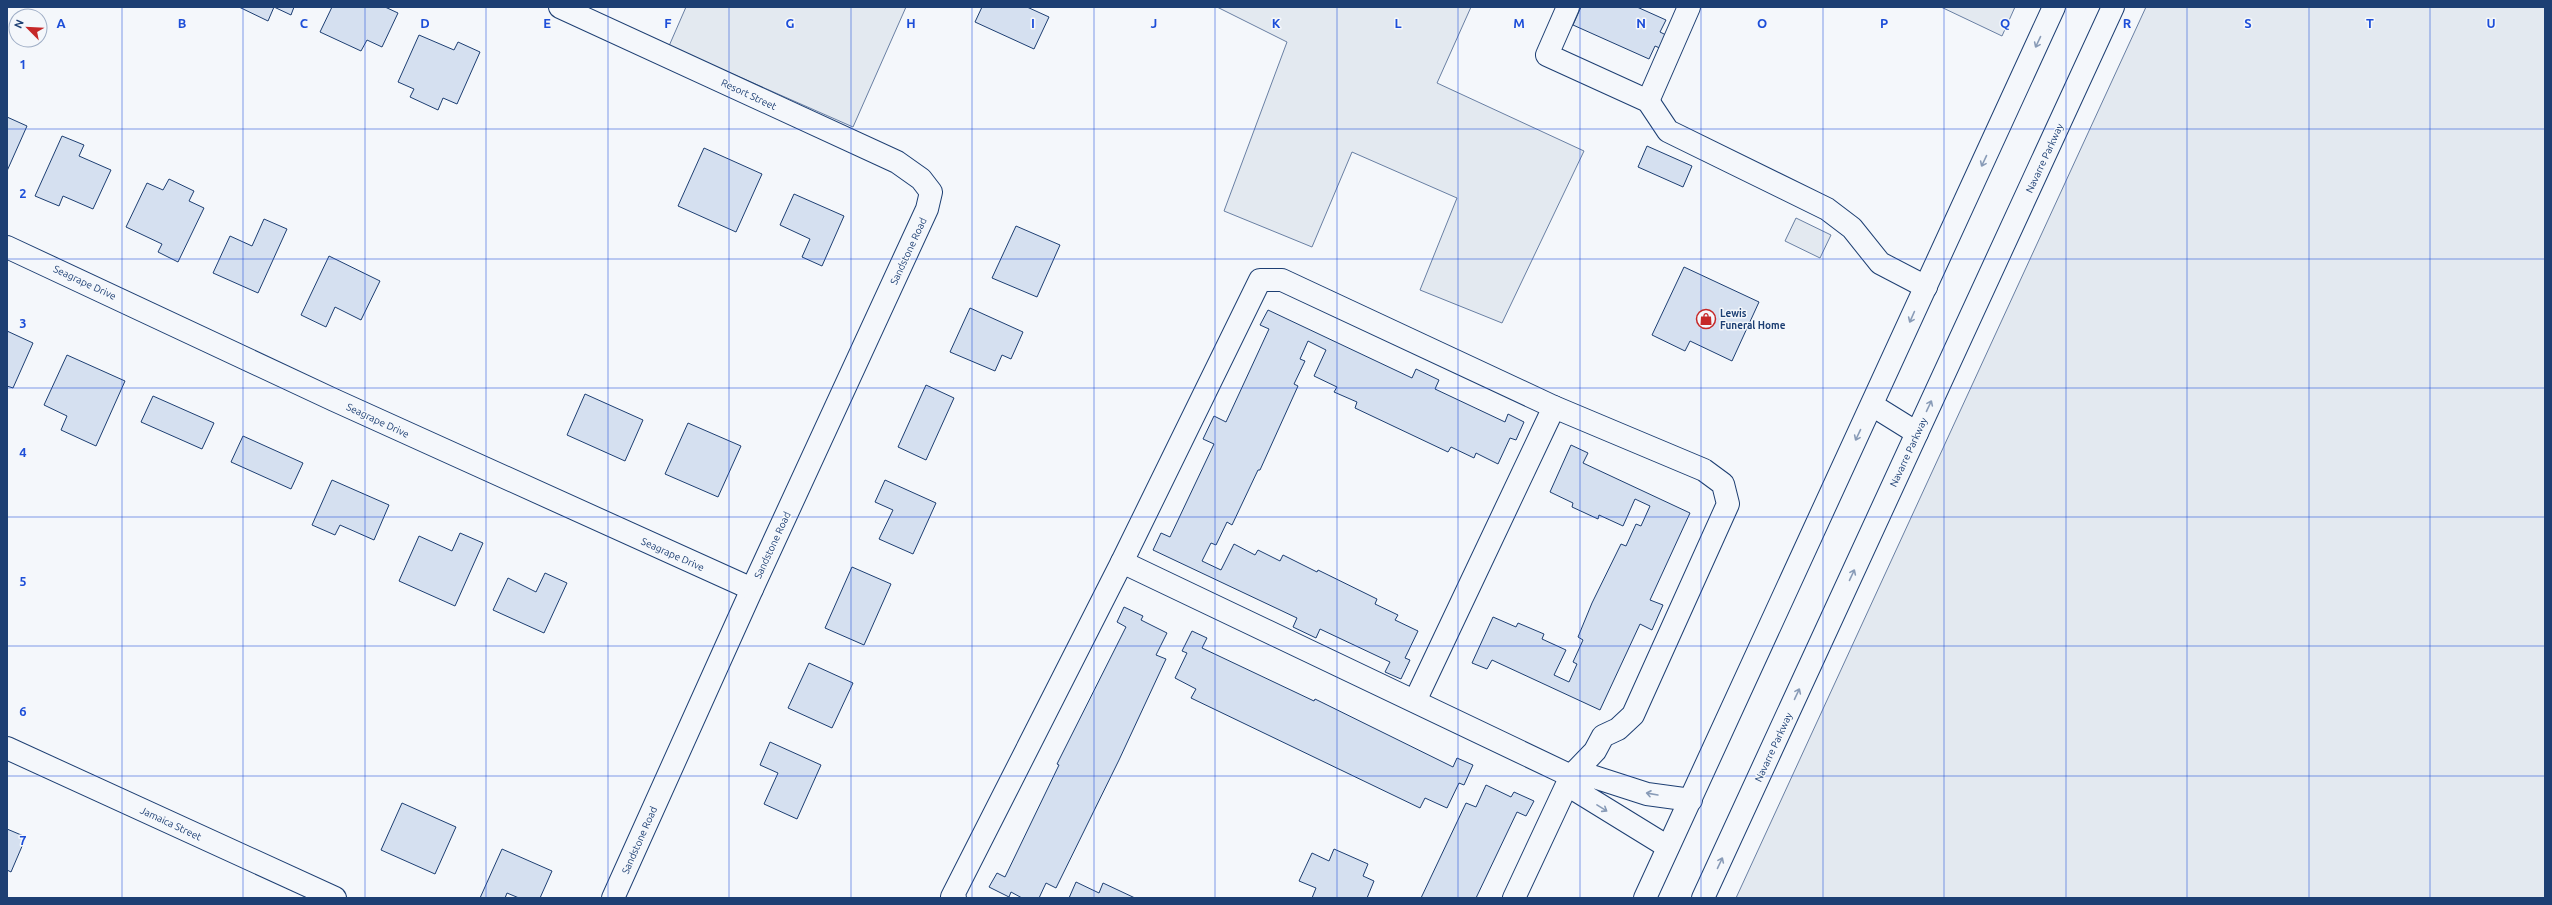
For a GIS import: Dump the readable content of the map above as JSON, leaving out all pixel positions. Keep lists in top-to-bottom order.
{
  "streets": {
    "main road": [
      "Resort Street",
      "Navarre Parkway",
      "Sandstone Road",
      "Seagrape Drive",
      "Jamaica Street"
    ]
  },
  "crossings": [
    ["Resort Street", "Sandstone Road"],
    ["Sandstone Road", "Seagrape Drive"]
  ],
  "places": {
    "shop": ["Lewis Funeral Home"]
  },
  "north": "top left",
  "grid": {
    "columns": [
      "A",
      "B",
      "C",
      "D",
      "E",
      "F",
      "G",
      "H",
      "I",
      "J",
      "K",
      "L",
      "M",
      "N",
      "O",
      "P",
      "Q",
      "R",
      "S",
      "T",
      "U"
    ],
    "rows": [
      "1",
      "2",
      "3",
      "4",
      "5",
      "6",
      "7"
    ]
  }
}
